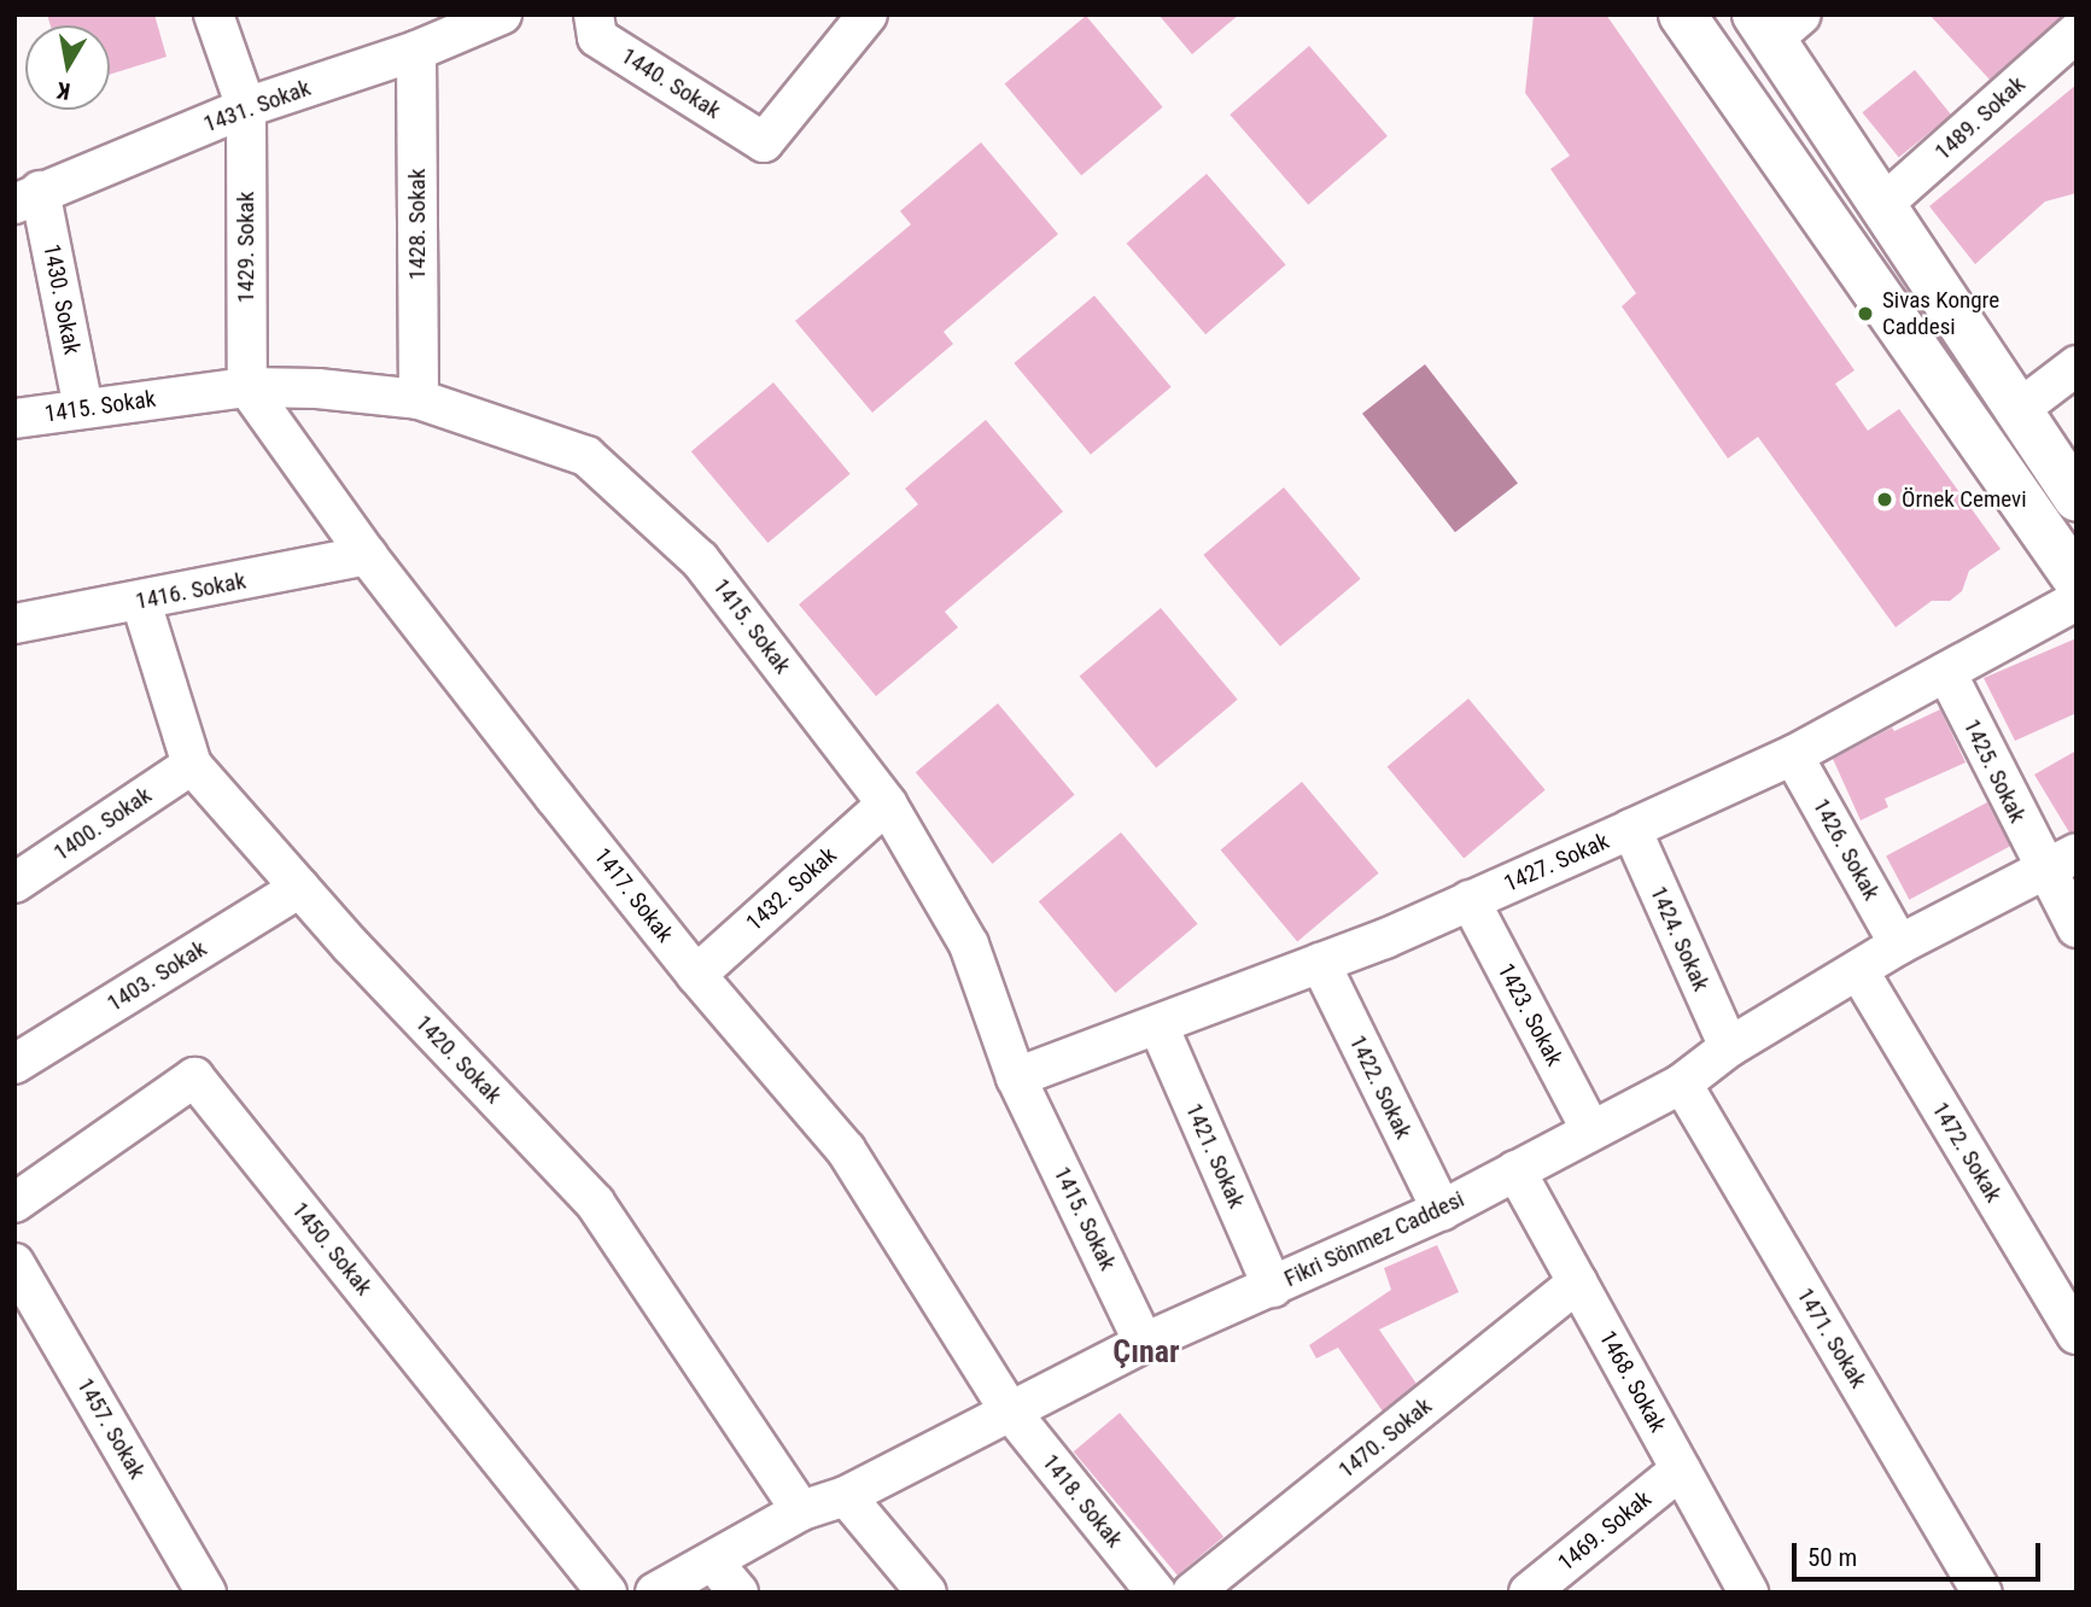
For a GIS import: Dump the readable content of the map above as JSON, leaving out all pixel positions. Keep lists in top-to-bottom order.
{
  "streets": {
    "street": [
      "1440. Sokak",
      "1431. Sokak",
      "1489. Sokak",
      "1428. Sokak",
      "1429. Sokak",
      "1430. Sokak",
      "1415. Sokak",
      "1416. Sokak",
      "1425. Sokak",
      "1400. Sokak",
      "1426. Sokak",
      "1427. Sokak",
      "1432. Sokak",
      "1417. Sokak",
      "1424. Sokak",
      "1403. Sokak",
      "1423. Sokak",
      "1420. Sokak",
      "1422. Sokak",
      "1472. Sokak",
      "1421. Sokak",
      "Fikri Sönmez Caddesi",
      "1450. Sokak",
      "1471. Sokak",
      "1468. Sokak",
      "1457. Sokak",
      "1470. Sokak",
      "1418. Sokak",
      "1469. Sokak"
    ]
  },
  "crossings": [
    ["1431. Sokak", "1428. Sokak"],
    ["1431. Sokak", "1429. Sokak"],
    ["1431. Sokak", "1430. Sokak"],
    ["1428. Sokak", "1415. Sokak"],
    ["1429. Sokak", "1415. Sokak"],
    ["1429. Sokak", "1417. Sokak"],
    ["1430. Sokak", "1415. Sokak"],
    ["1415. Sokak", "1427. Sokak"],
    ["1415. Sokak", "1432. Sokak"],
    ["1415. Sokak", "1417. Sokak"],
    ["1415. Sokak", "Fikri Sönmez Caddesi"],
    ["1416. Sokak", "1417. Sokak"],
    ["1416. Sokak", "1420. Sokak"],
    ["1425. Sokak", "1427. Sokak"],
    ["1425. Sokak", "Fikri Sönmez Caddesi"],
    ["1400. Sokak", "1420. Sokak"],
    ["1426. Sokak", "1427. Sokak"],
    ["1426. Sokak", "Fikri Sönmez Caddesi"],
    ["1427. Sokak", "1424. Sokak"],
    ["1427. Sokak", "1423. Sokak"],
    ["1427. Sokak", "1422. Sokak"],
    ["1427. Sokak", "1421. Sokak"],
    ["1432. Sokak", "1417. Sokak"],
    ["1417. Sokak", "Fikri Sönmez Caddesi"],
    ["1417. Sokak", "1418. Sokak"],
    ["1424. Sokak", "Fikri Sönmez Caddesi"],
    ["1403. Sokak", "1420. Sokak"],
    ["1423. Sokak", "Fikri Sönmez Caddesi"],
    ["1420. Sokak", "Fikri Sönmez Caddesi"],
    ["1422. Sokak", "Fikri Sönmez Caddesi"],
    ["1472. Sokak", "Fikri Sönmez Caddesi"],
    ["1421. Sokak", "Fikri Sönmez Caddesi"],
    ["Fikri Sönmez Caddesi", "1471. Sokak"],
    ["Fikri Sönmez Caddesi", "1468. Sokak"],
    ["Fikri Sönmez Caddesi", "1418. Sokak"],
    ["1468. Sokak", "1470. Sokak"],
    ["1468. Sokak", "1469. Sokak"]
  ],
  "districts": ["Çınar"],
  "places": ["Sivas Kongre Caddesi", "Örnek Cemevi"],
  "scale_bar": "50 m",
  "north": "bottom"
}
